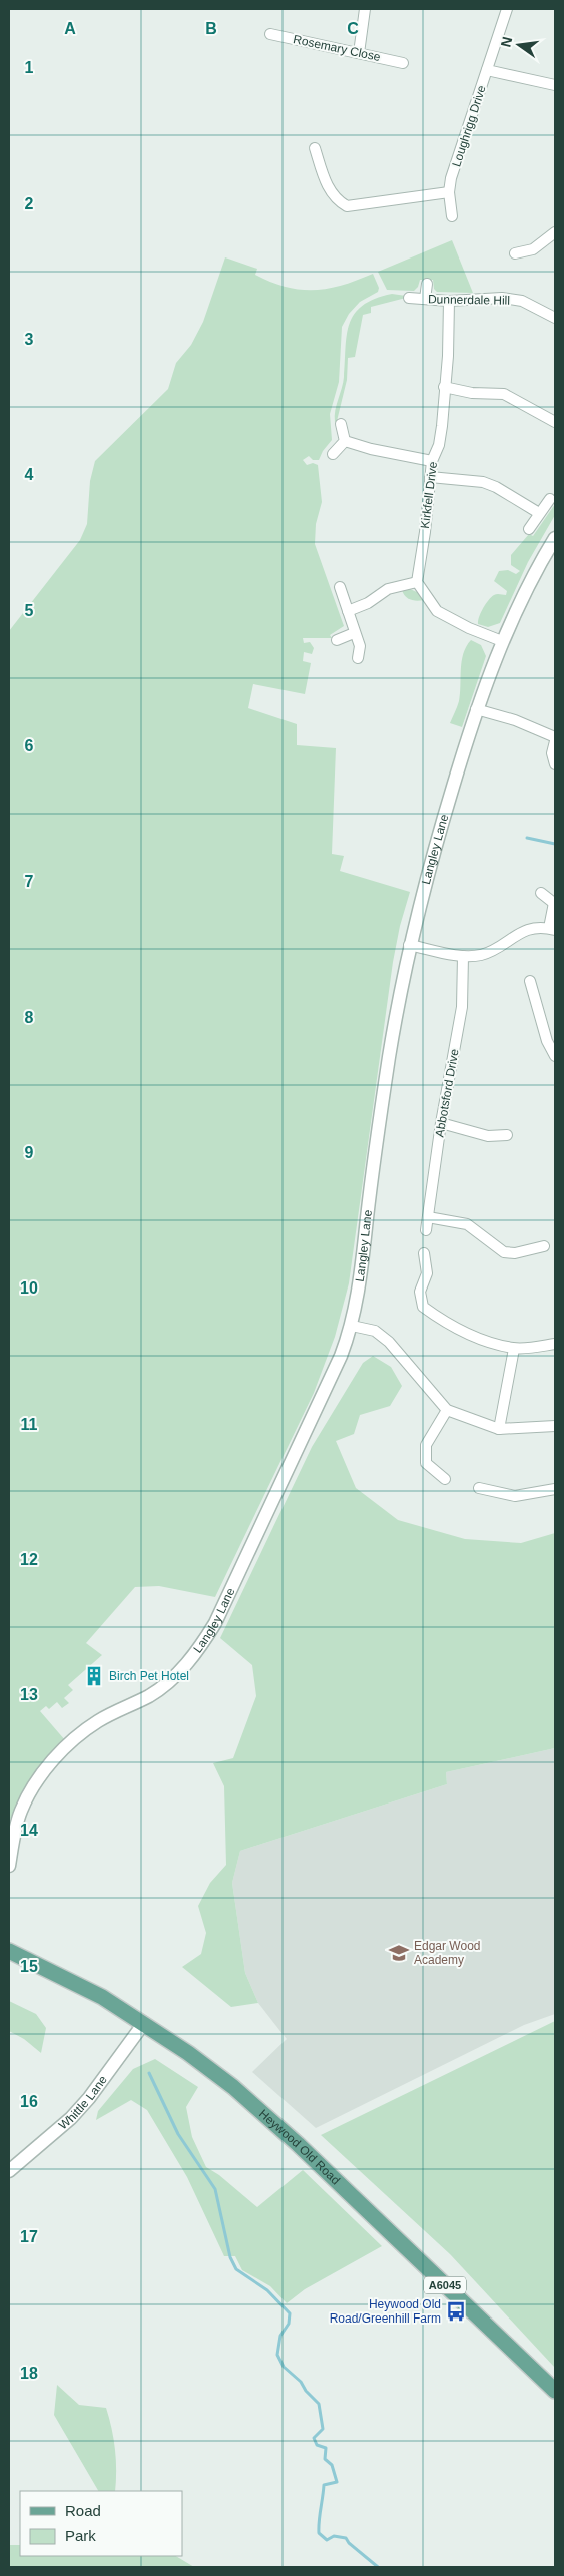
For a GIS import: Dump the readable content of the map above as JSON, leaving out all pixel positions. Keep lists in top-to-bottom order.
{
  "streets": {
    "main road": ["Heywood Old Road", "A6045"],
    "street": [
      "Rosemary Close",
      "Loughrigg Drive",
      "Dunnerdale Hill",
      "Kirkfell Drive",
      "Langley Lane",
      "Abbotsford Drive",
      "Whittle Lane"
    ]
  },
  "crossings": [
    ["Dunnerdale Hill", "Kirkfell Drive"],
    ["Whittle Lane", "Heywood Old Road"]
  ],
  "places": {
    "building": ["Birch Pet Hotel"],
    "school or university": ["Edgar Wood Academy"],
    "bus stop": ["Heywood Old Road/Greenhill Farm"]
  },
  "legend": ["Road", "Park"],
  "north": "left",
  "grid": {
    "columns": ["A", "B", "C"],
    "rows": [
      "1",
      "2",
      "3",
      "4",
      "5",
      "6",
      "7",
      "8",
      "9",
      "10",
      "11",
      "12",
      "13",
      "14",
      "15",
      "16",
      "17",
      "18"
    ]
  }
}
